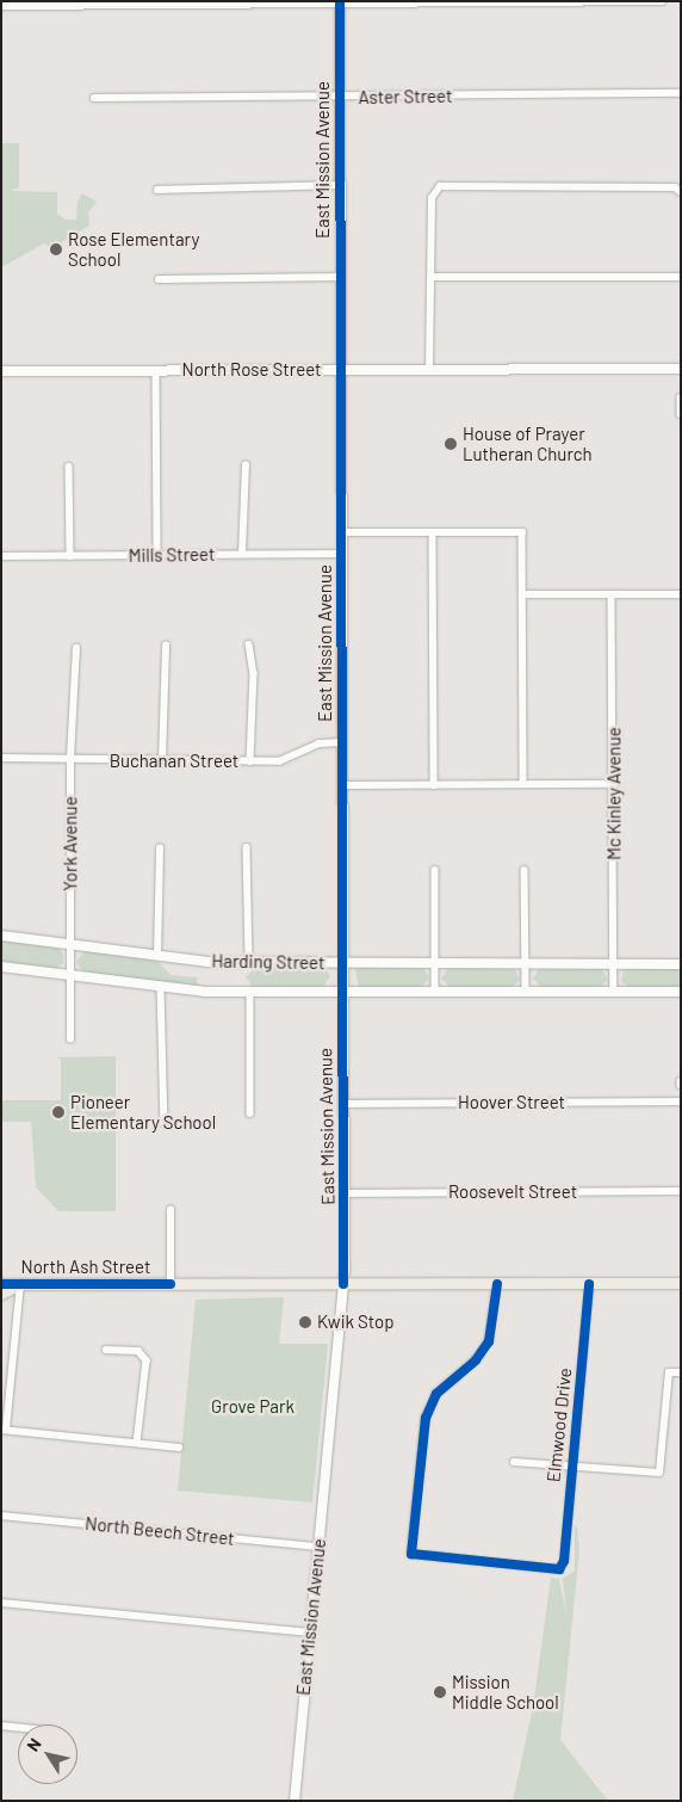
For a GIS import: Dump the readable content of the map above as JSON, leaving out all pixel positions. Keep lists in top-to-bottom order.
{
  "streets": {
    "main road": ["North Ash Street"],
    "street": [
      "Aster Street",
      "East Mission Avenue",
      "North Rose Street",
      "Mills Street",
      "Buchanan Street",
      "Mc Kinley Avenue",
      "York Avenue",
      "Harding Street",
      "Hoover Street",
      "Roosevelt Street",
      "Elmwood Drive",
      "North Beech Street"
    ]
  },
  "crossings": [
    ["Aster Street", "East Mission Avenue"],
    ["East Mission Avenue", "North Rose Street"],
    ["East Mission Avenue", "Mills Street"],
    ["East Mission Avenue", "Buchanan Street"],
    ["East Mission Avenue", "Harding Street"],
    ["East Mission Avenue", "Hoover Street"],
    ["East Mission Avenue", "Roosevelt Street"],
    ["East Mission Avenue", "North Ash Street"],
    ["East Mission Avenue", "North Beech Street"],
    ["Buchanan Street", "York Avenue"],
    ["Mc Kinley Avenue", "Harding Street"],
    ["York Avenue", "Harding Street"],
    ["North Ash Street", "Elmwood Drive"]
  ],
  "parks": ["Grove Park"],
  "places": [
    "Rose Elementary School",
    "House of Prayer Lutheran Church",
    "Pioneer Elementary School",
    "Kwik Stop",
    "Mission Middle School"
  ],
  "north": "top left"
}
